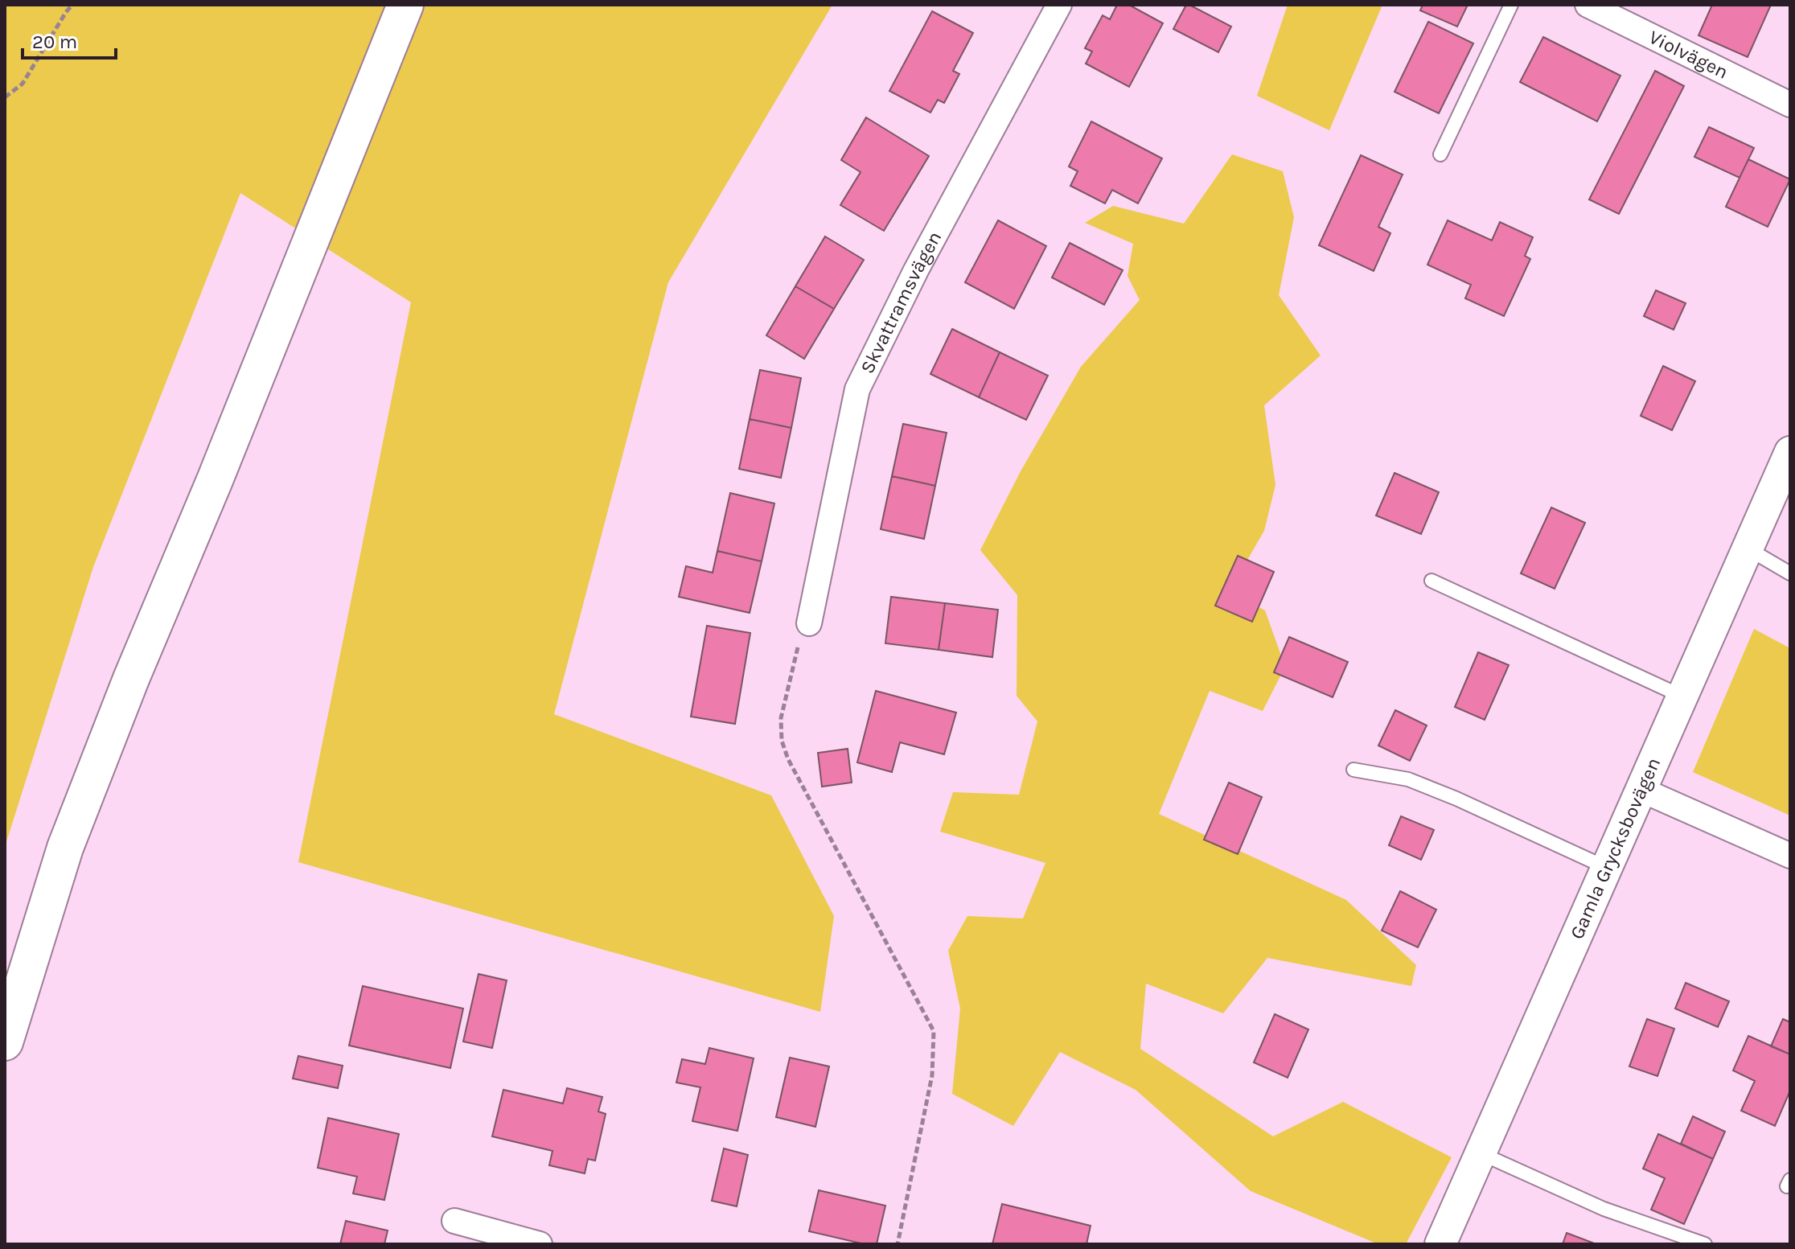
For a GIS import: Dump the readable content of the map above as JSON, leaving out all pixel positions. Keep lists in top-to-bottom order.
{
  "streets": {
    "street": ["Violvägen", "Skvattramsvägen", "Gamla Grycksbovägen"]
  },
  "scale_bar": "20 m"
}
